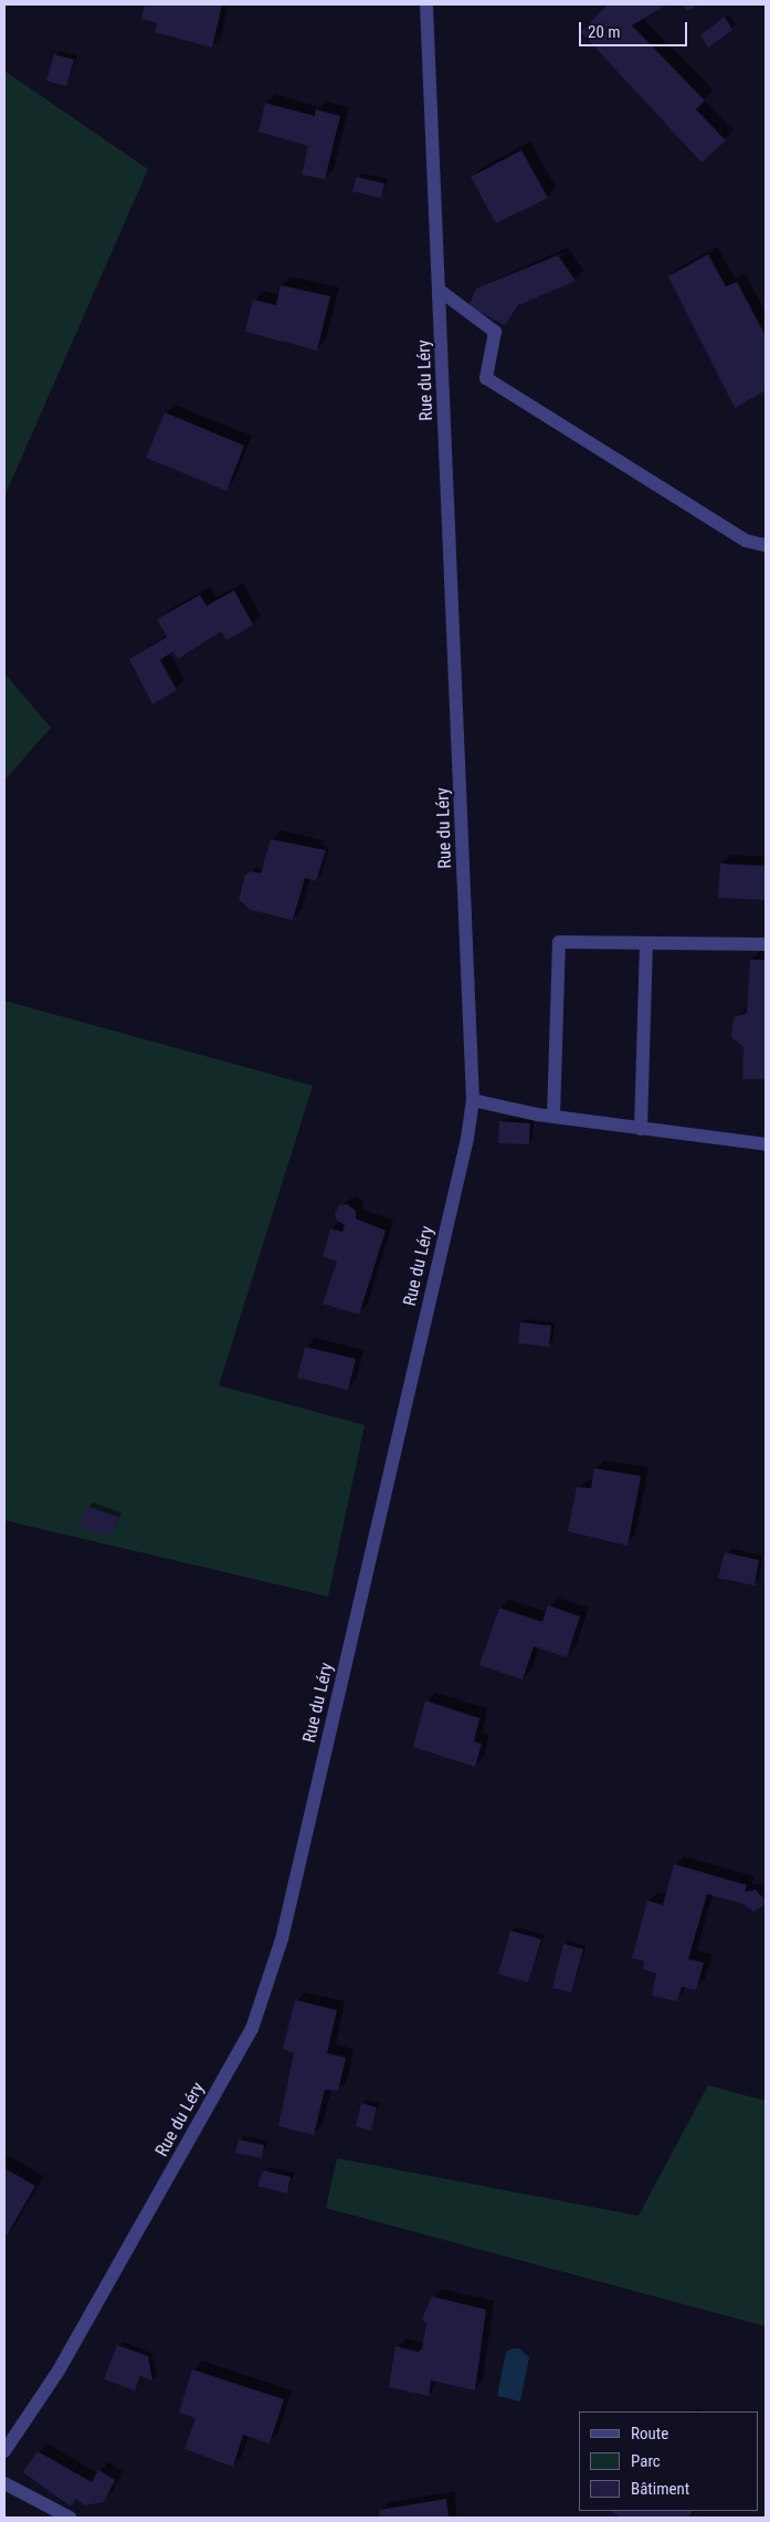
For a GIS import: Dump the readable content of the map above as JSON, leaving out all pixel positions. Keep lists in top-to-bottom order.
{
  "streets": {
    "street": ["Rue du Léry"]
  },
  "legend": ["Route", "Parc", "Bâtiment"],
  "scale_bar": "20 m"
}
